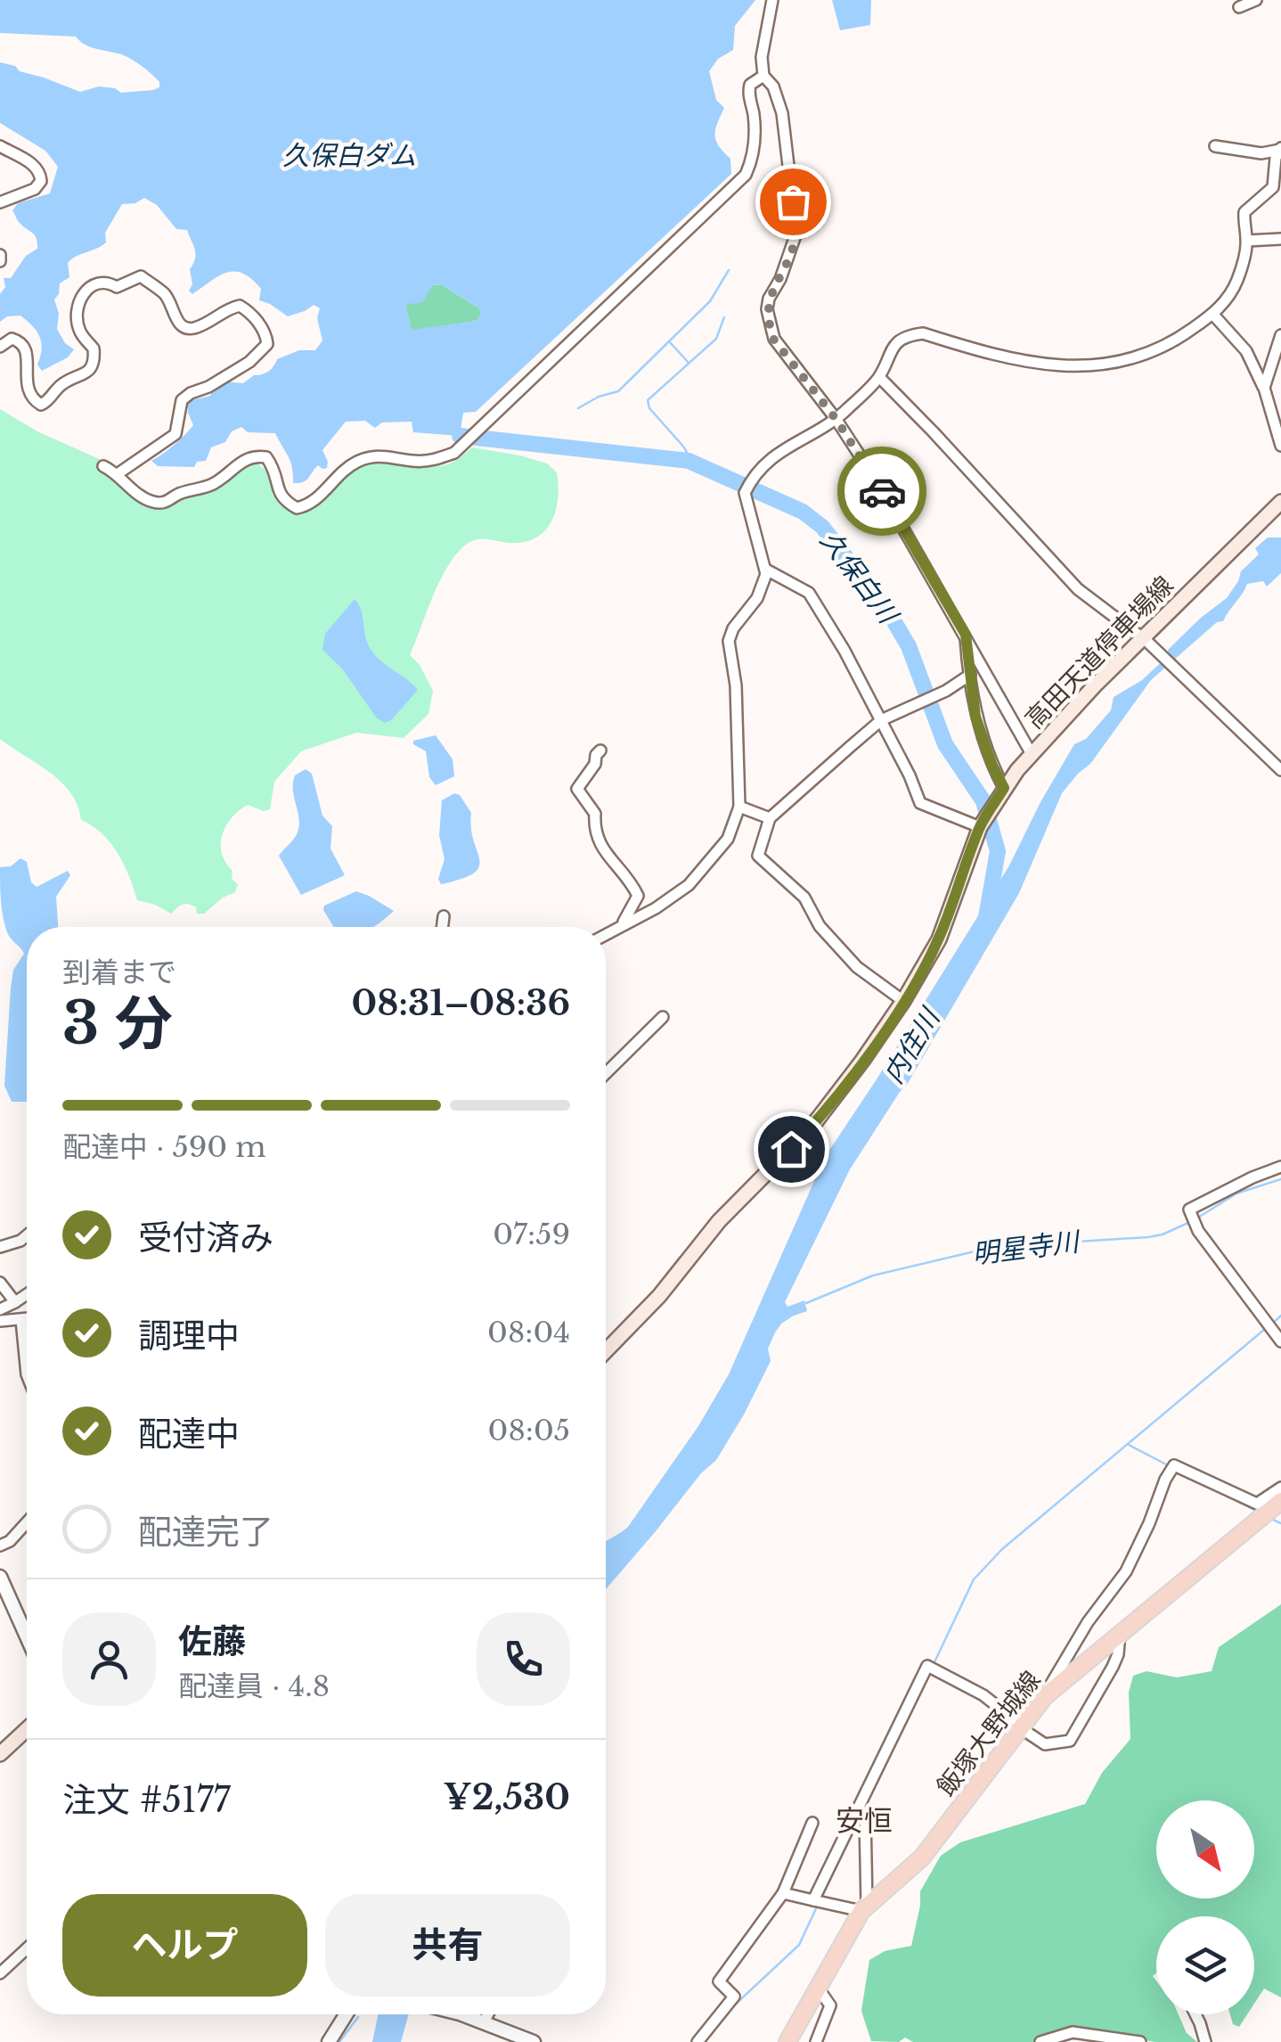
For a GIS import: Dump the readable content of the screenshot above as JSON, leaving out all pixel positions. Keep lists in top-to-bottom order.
{
  "streets": {
    "main road": ["高田天道停車場線", "飯塚大野城線"]
  },
  "districts": ["安恒"],
  "water": [
    "久保白ダム",
    "久保白川",
    "内住川",
    "明星寺川"
  ],
  "north": "bottom right",
  "page": {
    "heading": ["3 分", "到着まで", "08:31–08:36"],
    "panel": [
      "佐藤",
      "配達員 · 4.8",
      "注文 #5177",
      "¥2,530"
    ],
    "bar": "配達中 · 590 m",
    "list": [
      ["受付済み", "07:59"],
      ["調理中", "08:04"],
      ["配達中", "08:05"],
      "配達完了"
    ],
    "buttons": ["ヘルプ", "共有"]
  }
}
